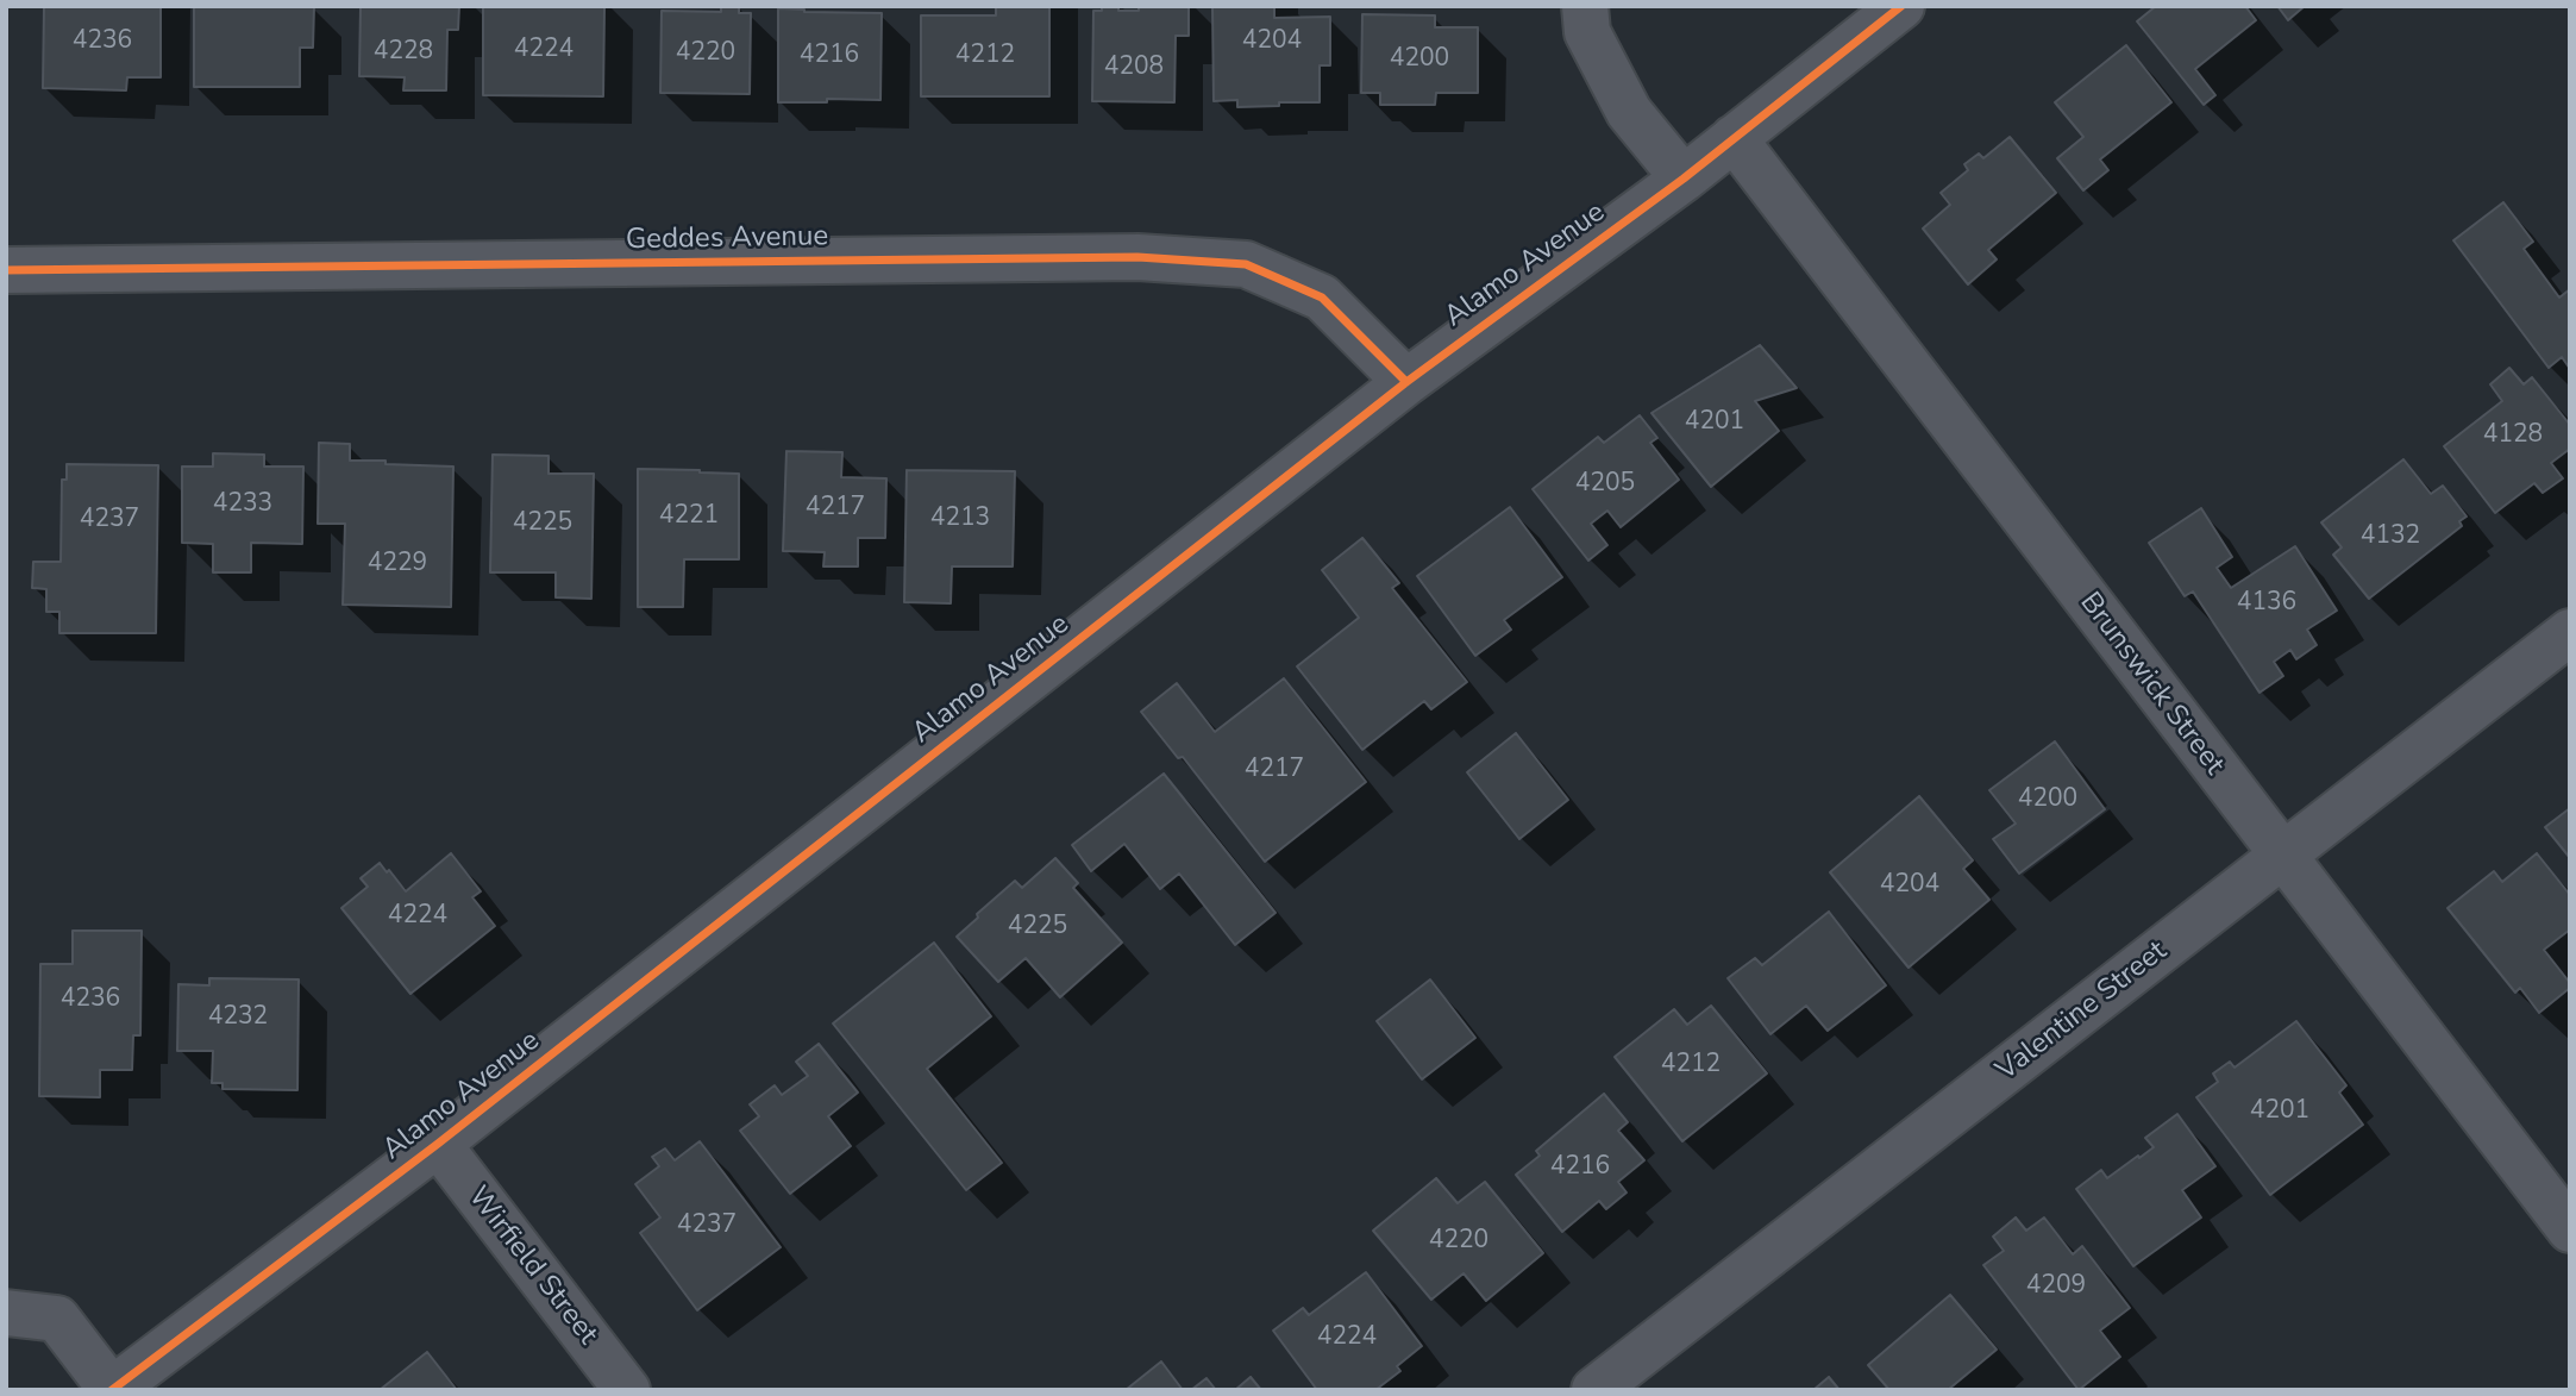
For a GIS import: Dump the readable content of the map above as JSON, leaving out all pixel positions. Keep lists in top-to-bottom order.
{
  "streets": {
    "street": [
      "Geddes Avenue",
      "Alamo Avenue",
      "Brunswick Street",
      "Valentine Street",
      "Wirfield Street"
    ]
  },
  "crossings": [
    ["Geddes Avenue", "Alamo Avenue"],
    ["Alamo Avenue", "Brunswick Street"],
    ["Alamo Avenue", "Wirfield Street"],
    ["Brunswick Street", "Valentine Street"]
  ],
  "house_numbers": [
    "4236",
    "4204",
    "4224",
    "4228",
    "4220",
    "4216",
    "4212",
    "4200",
    "4208",
    "4201",
    "4128",
    "4205",
    "4233",
    "4217",
    "4221",
    "4213",
    "4237",
    "4225",
    "4132",
    "4229",
    "4136",
    "4217",
    "4200",
    "4204",
    "4224",
    "4225",
    "4236",
    "4232",
    "4212",
    "4201",
    "4216",
    "4237",
    "4220",
    "4209",
    "4224"
  ]
}
